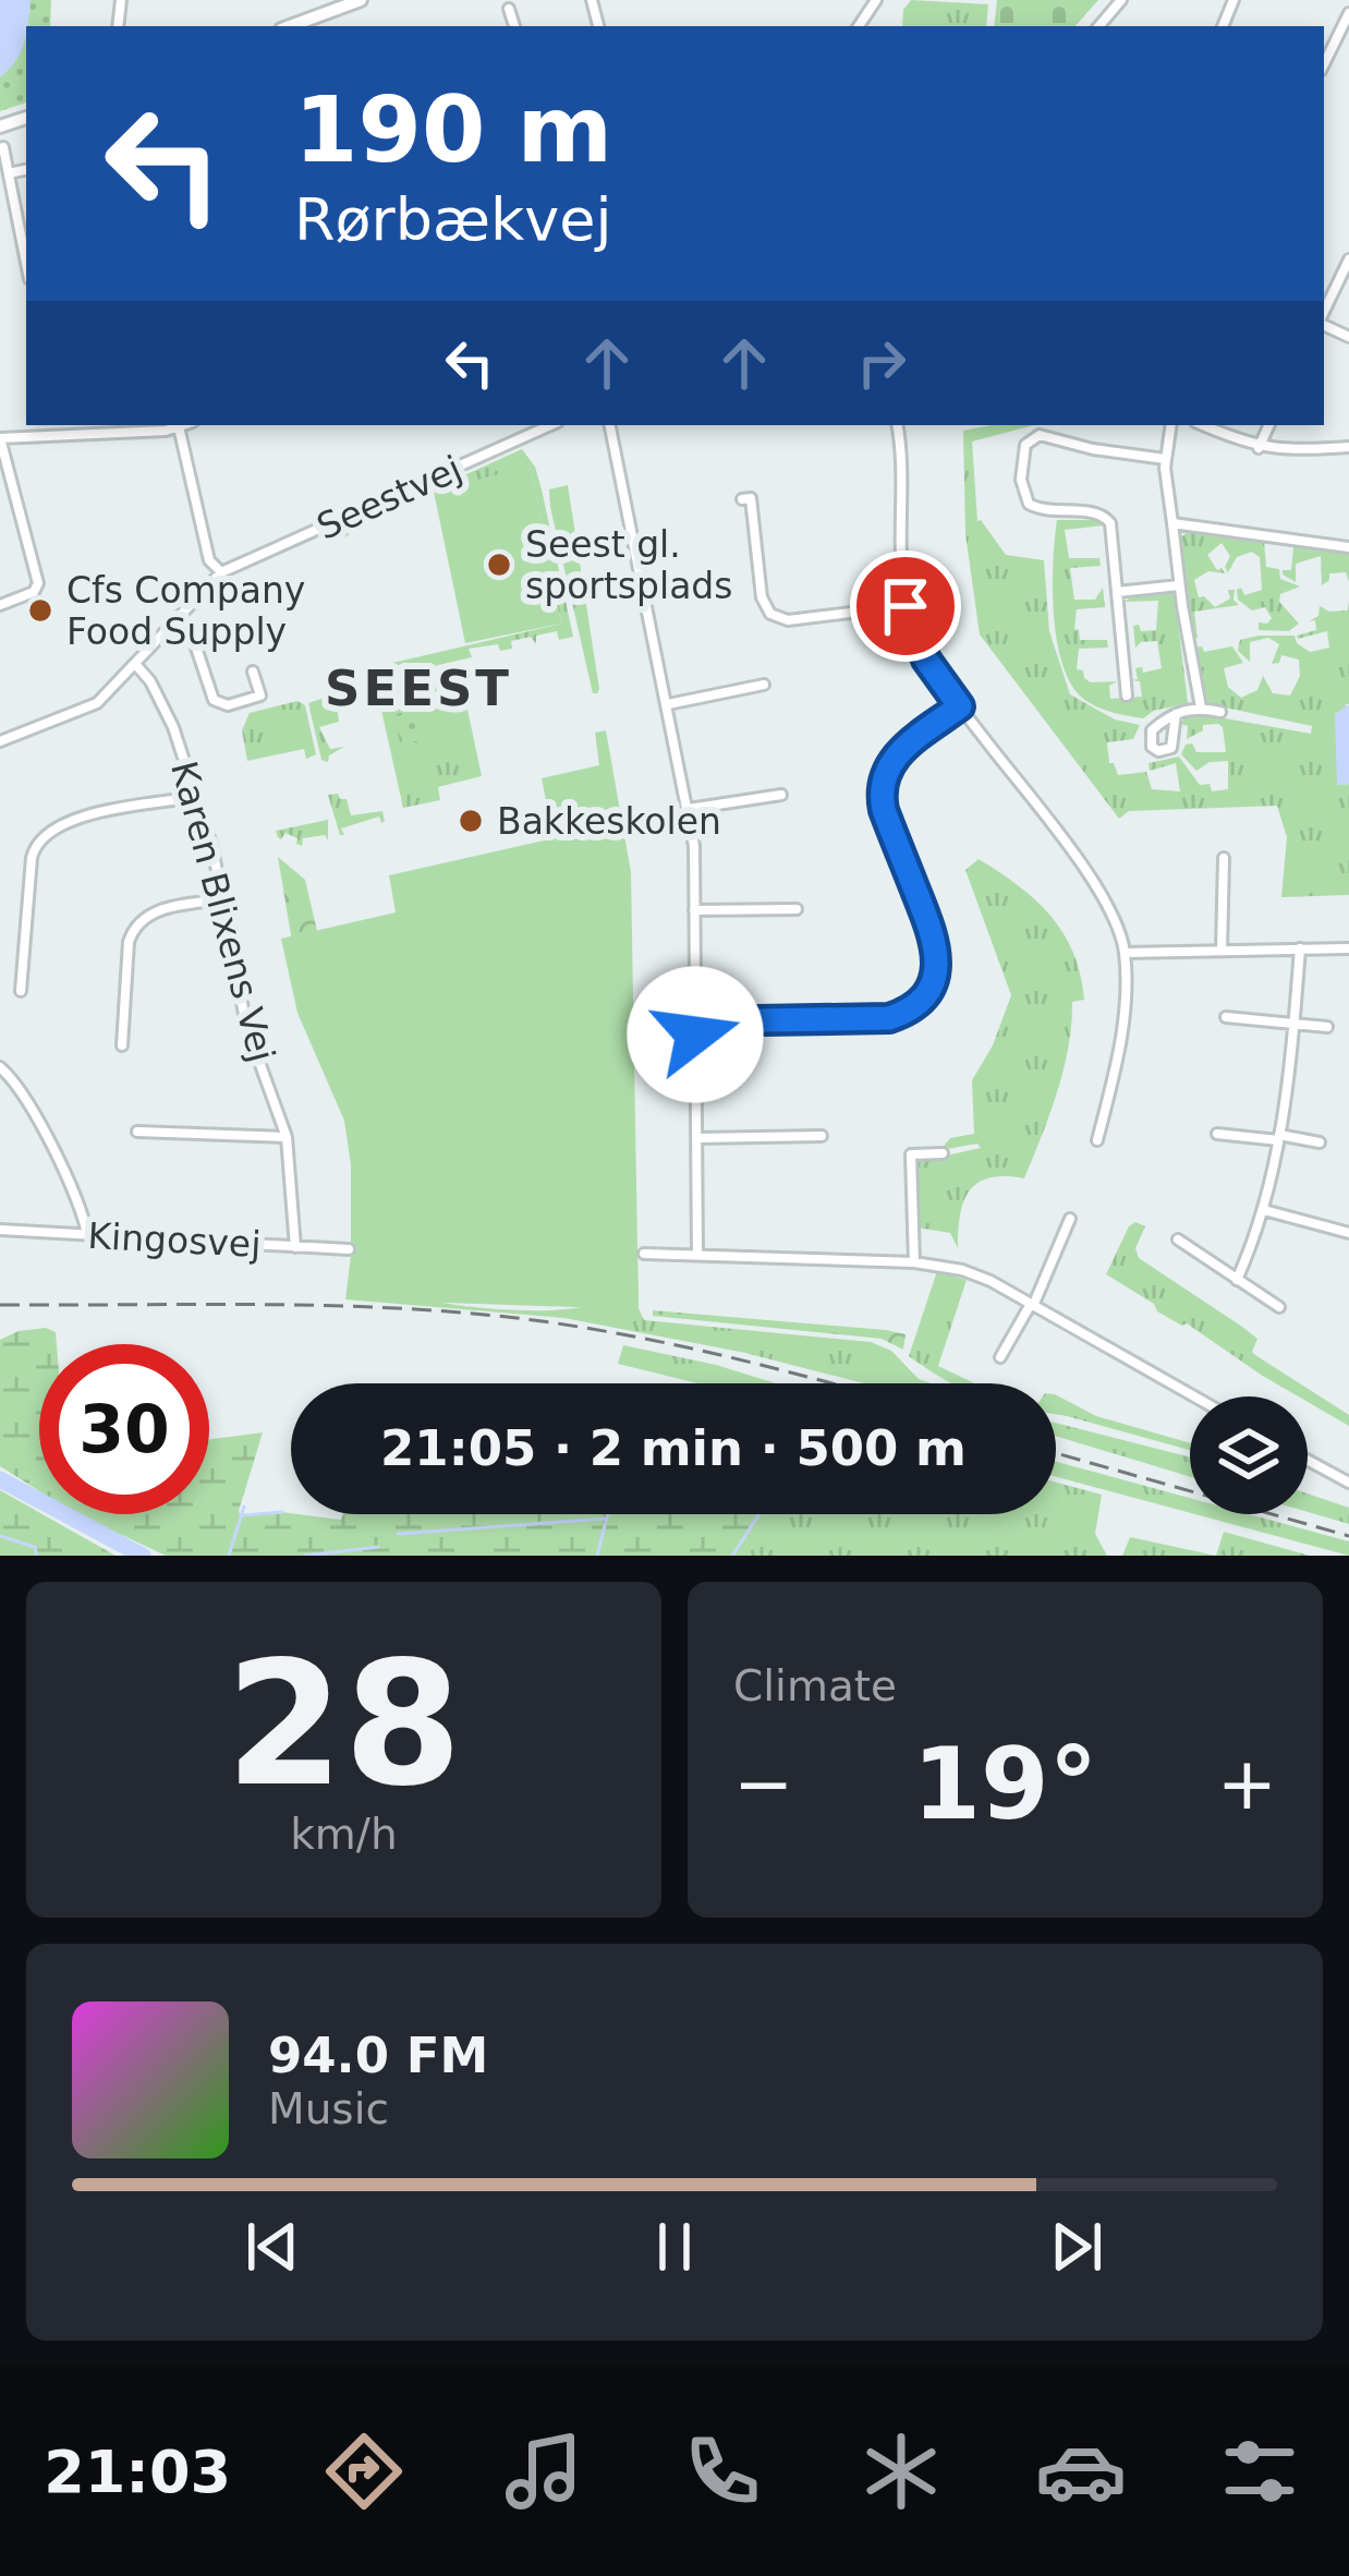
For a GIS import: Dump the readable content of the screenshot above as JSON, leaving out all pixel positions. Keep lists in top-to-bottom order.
{
  "streets": {
    "street": ["Seestvej", "Karen Blixens Vej", "Kingosvej"]
  },
  "crossings": [
    ["Karen Blixens Vej", "Kingosvej"]
  ],
  "districts": ["SEEST"],
  "places": ["Seest gl. sportsplads", "Cfs Company Food Supply", "Bakkeskolen"],
  "page": {
    "turn": ["190 m", "Rørbækvej"],
    "limit": "30",
    "trip": "21:05 · 2 min · 500 m",
    "tile": [
      ["28", "km/h"],
      "Climate"
    ],
    "heat": ["−", "19°", "+"],
    "song": ["94.0 FM", "Music"],
    "tabs": "21:03"
  }
}
